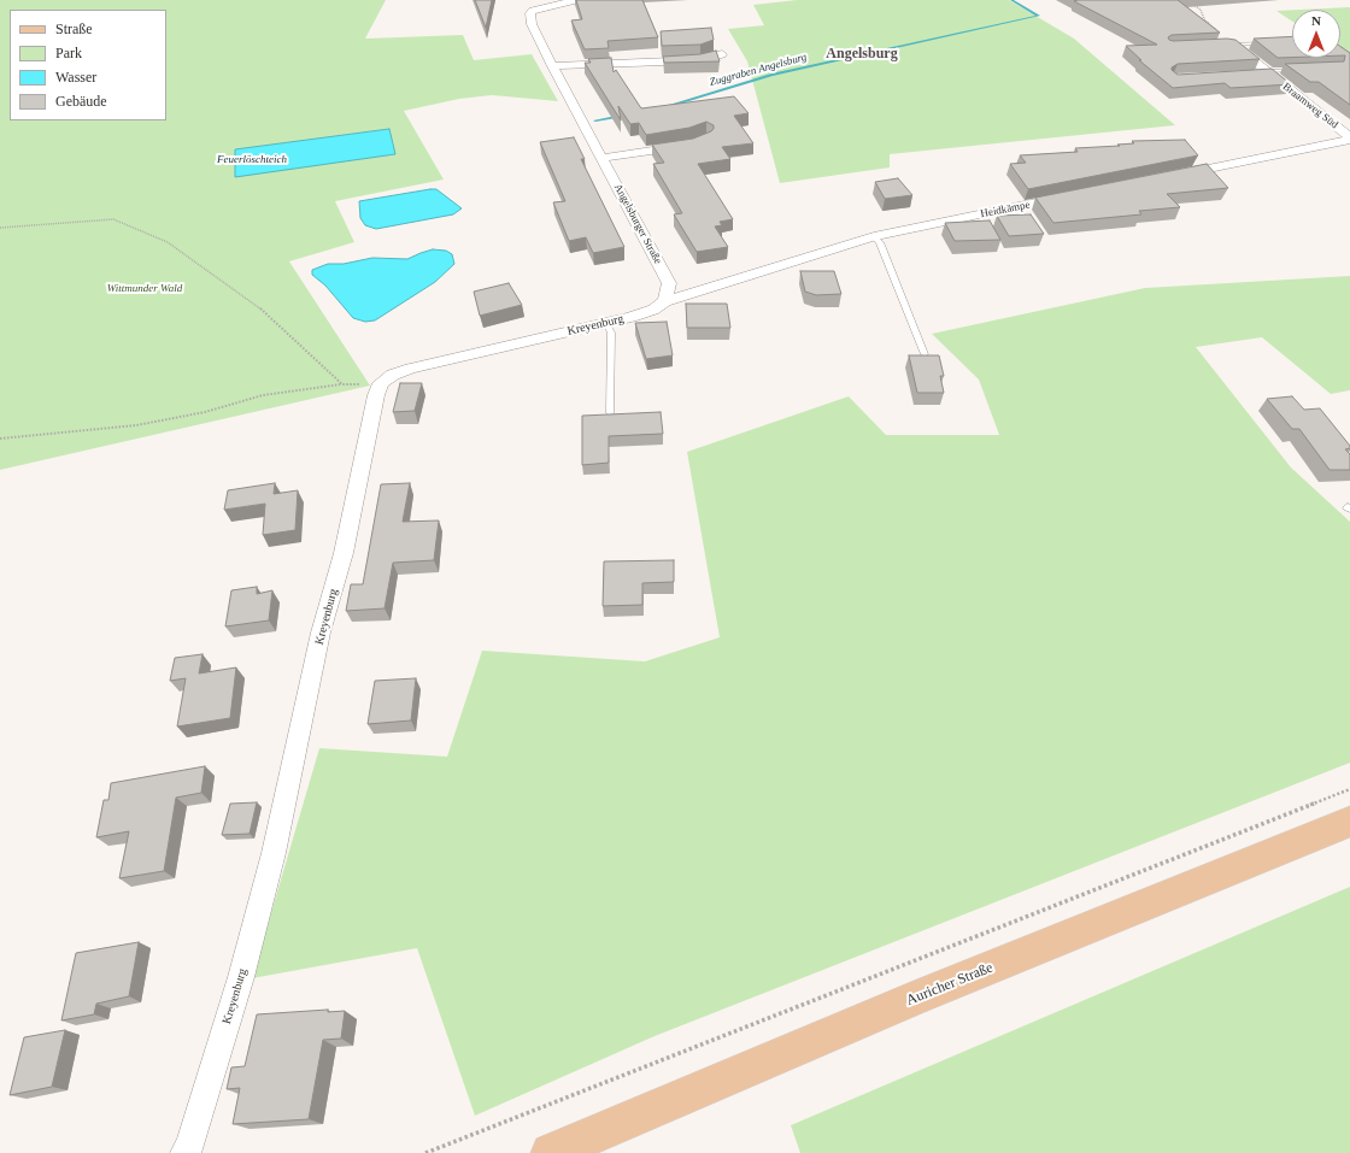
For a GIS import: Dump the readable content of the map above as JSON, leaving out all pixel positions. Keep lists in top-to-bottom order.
{
  "streets": {
    "main road": ["Auricher Straße"],
    "street": [
      "Braamweg Süd",
      "Heidkämpe",
      "Angelsburger Straße",
      "Kreyenburg"
    ]
  },
  "crossings": [
    ["Heidkämpe", "Angelsburger Straße"],
    ["Heidkämpe", "Kreyenburg"],
    ["Angelsburger Straße", "Kreyenburg"]
  ],
  "districts": ["Angelsburg"],
  "water": ["Zuggraben Angelsburg", "Feuerlöschteich"],
  "parks": ["Wittmunder Wald"],
  "legend": [
    "Straße",
    "Park",
    "Wasser",
    "Gebäude"
  ],
  "north": "top"
}
